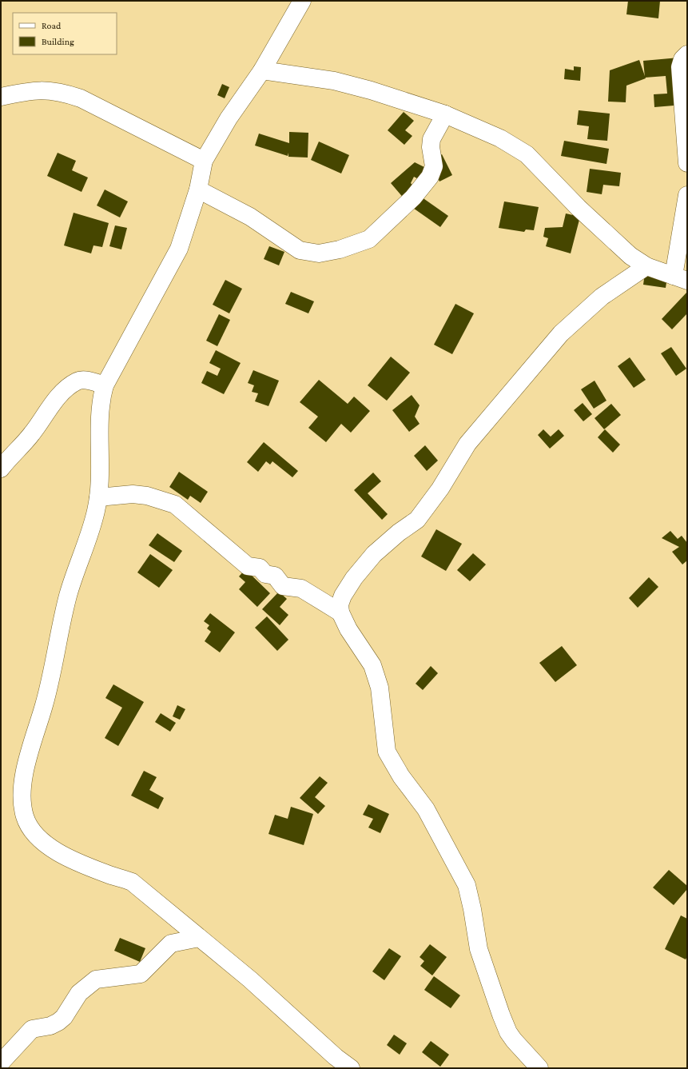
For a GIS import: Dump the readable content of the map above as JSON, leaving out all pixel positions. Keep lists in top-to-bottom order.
{
  "legend": ["Road", "Building"]
}
